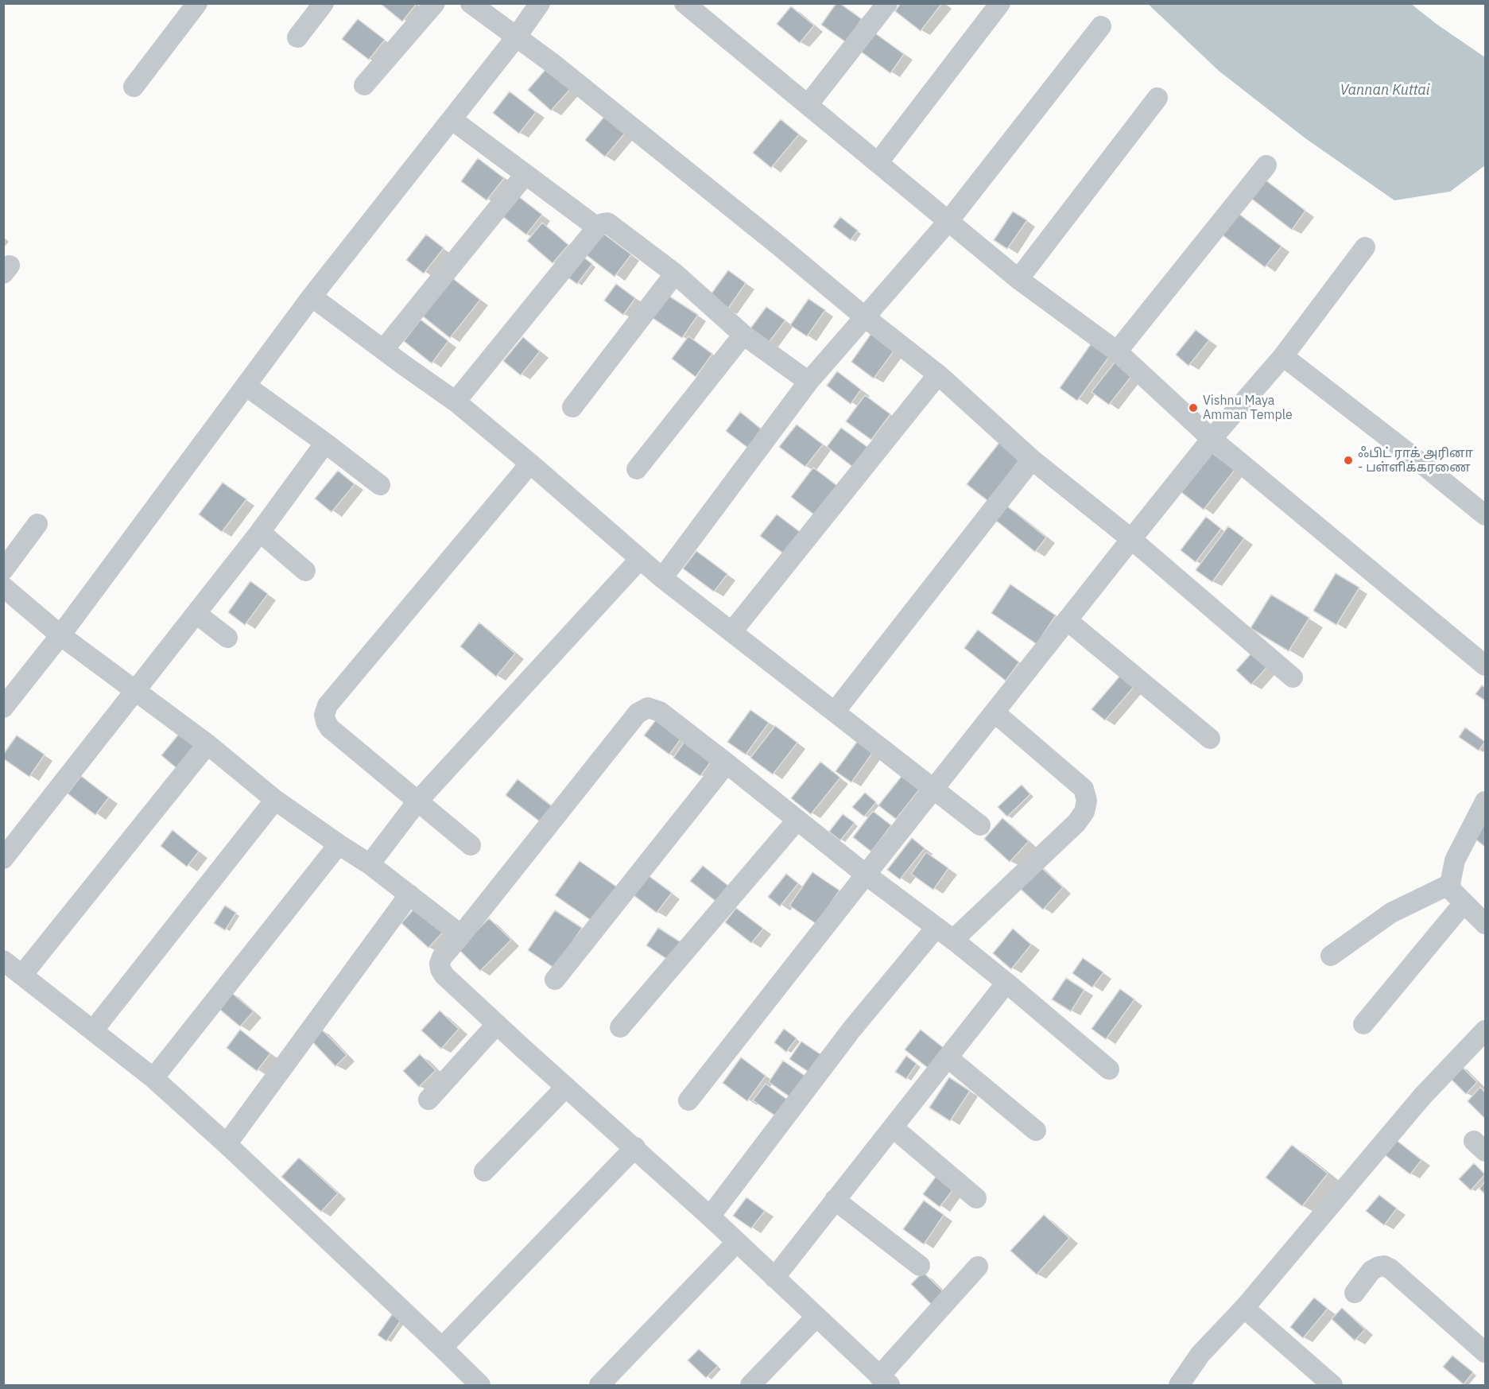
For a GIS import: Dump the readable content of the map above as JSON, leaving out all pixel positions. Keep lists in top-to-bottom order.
{
  "water": ["Vannan Kuttai"],
  "places": ["Vishnu Maya Amman Temple", "ஃபிட் ராக் அரினா - பள்ளிக்கரணை"]
}
